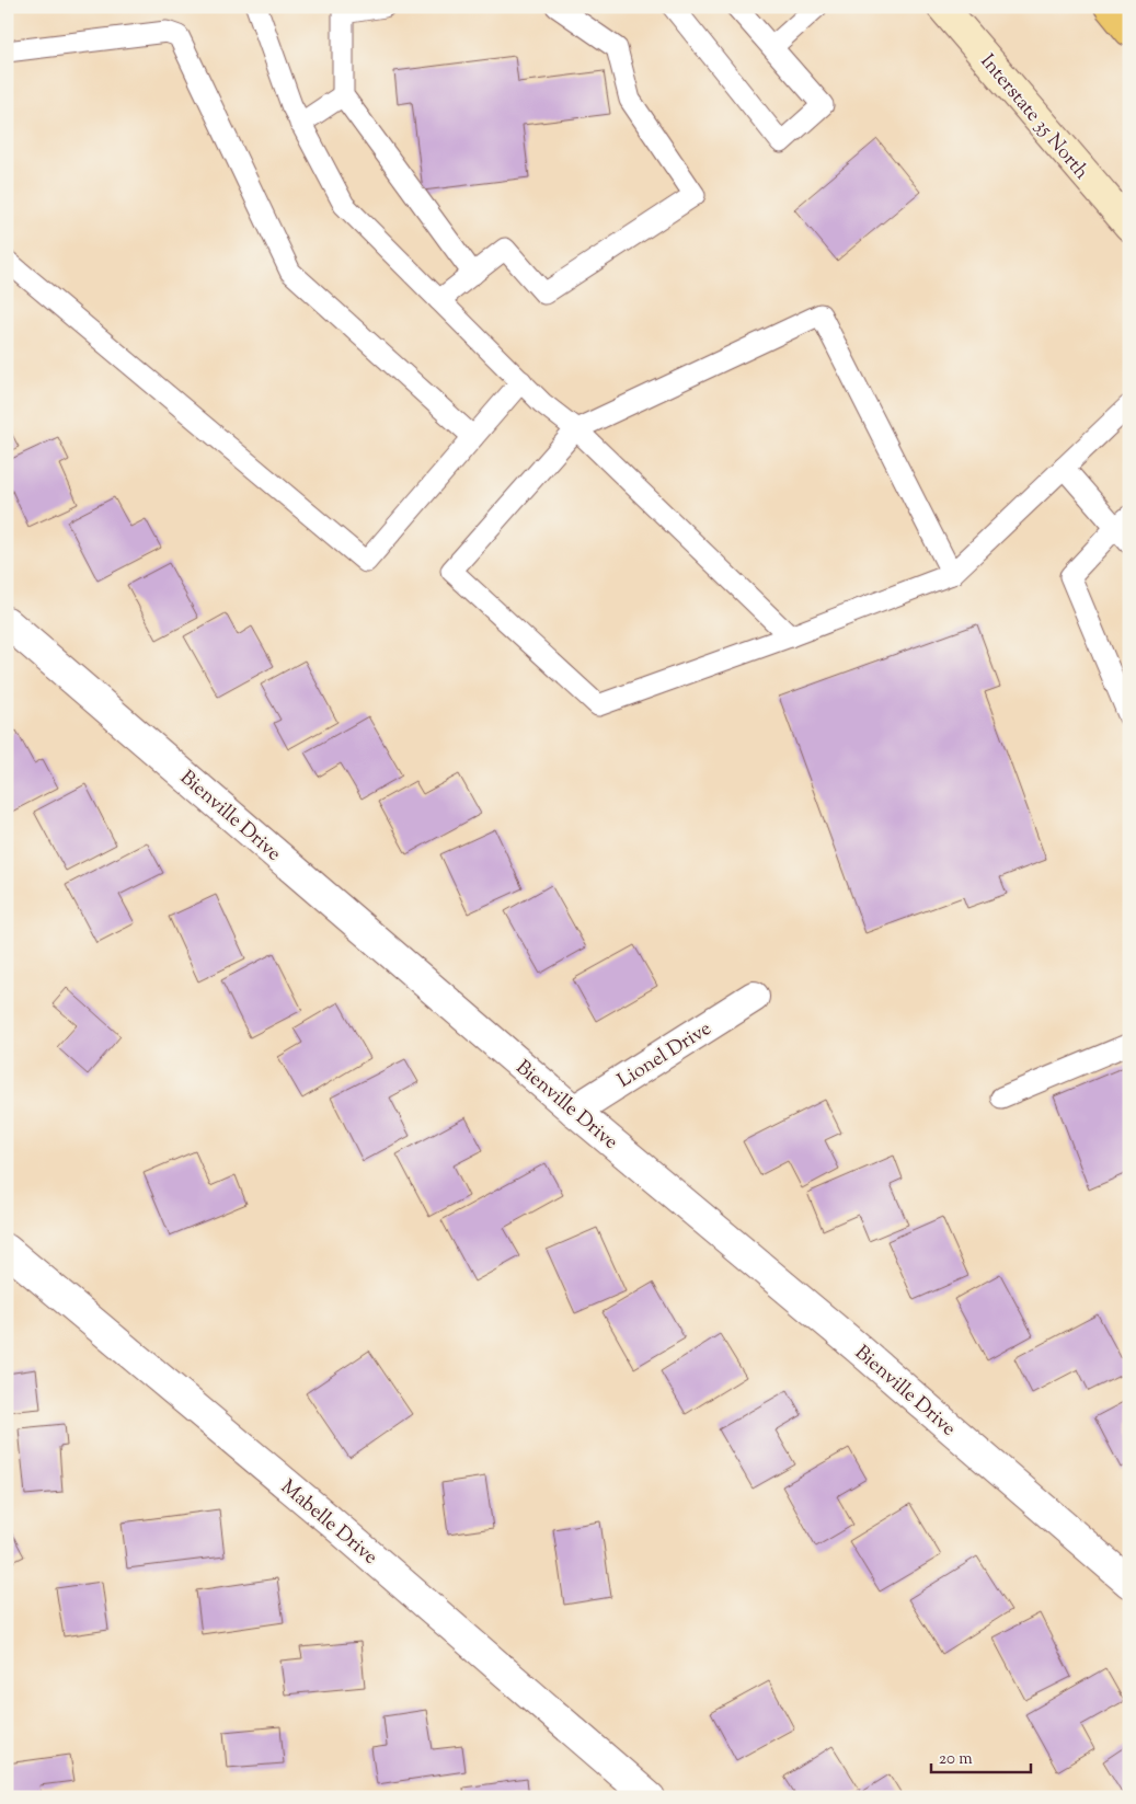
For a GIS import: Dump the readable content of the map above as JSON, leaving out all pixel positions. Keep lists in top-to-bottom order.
{
  "streets": {
    "main road": ["Interstate 35 North"],
    "street": ["Bienville Drive", "Lionel Drive", "Mabelle Drive"]
  },
  "crossings": [
    ["Bienville Drive", "Lionel Drive"]
  ],
  "scale_bar": "20 m"
}
